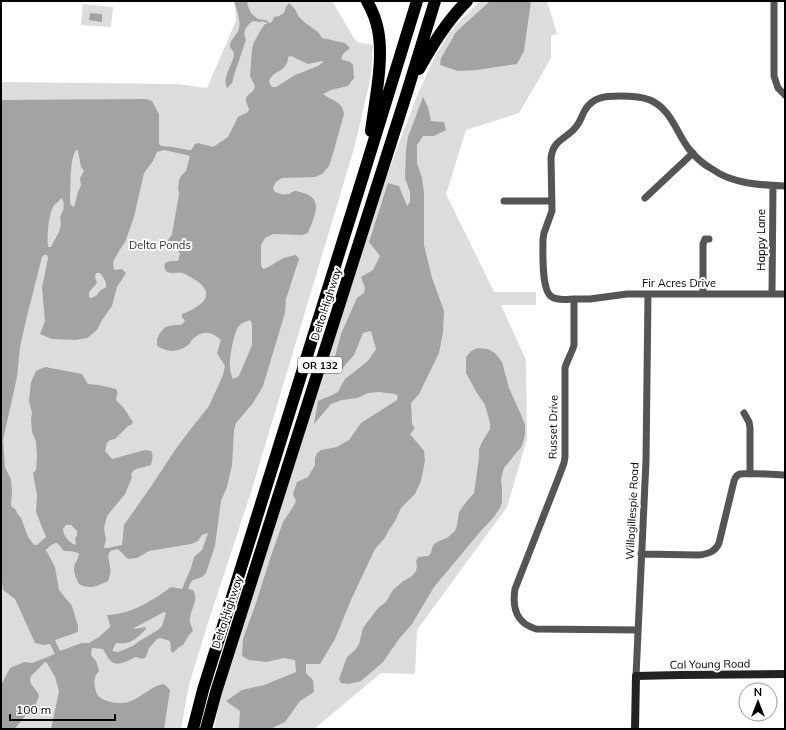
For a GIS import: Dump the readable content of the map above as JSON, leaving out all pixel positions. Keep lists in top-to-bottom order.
{
  "streets": {
    "highway": ["Delta Highway", "OR 132"],
    "main road": ["Willagillespie Road", "Cal Young Road"],
    "street": ["Happy Lane", "Fir Acres Drive", "Russet Drive"]
  },
  "crossings": [
    ["Happy Lane", "Fir Acres Drive"],
    ["Fir Acres Drive", "Russet Drive"],
    ["Fir Acres Drive", "Willagillespie Road"],
    ["Russet Drive", "Willagillespie Road"],
    ["Willagillespie Road", "Cal Young Road"]
  ],
  "parks": ["Delta Ponds"],
  "scale_bar": "100 m",
  "north": "top"
}
